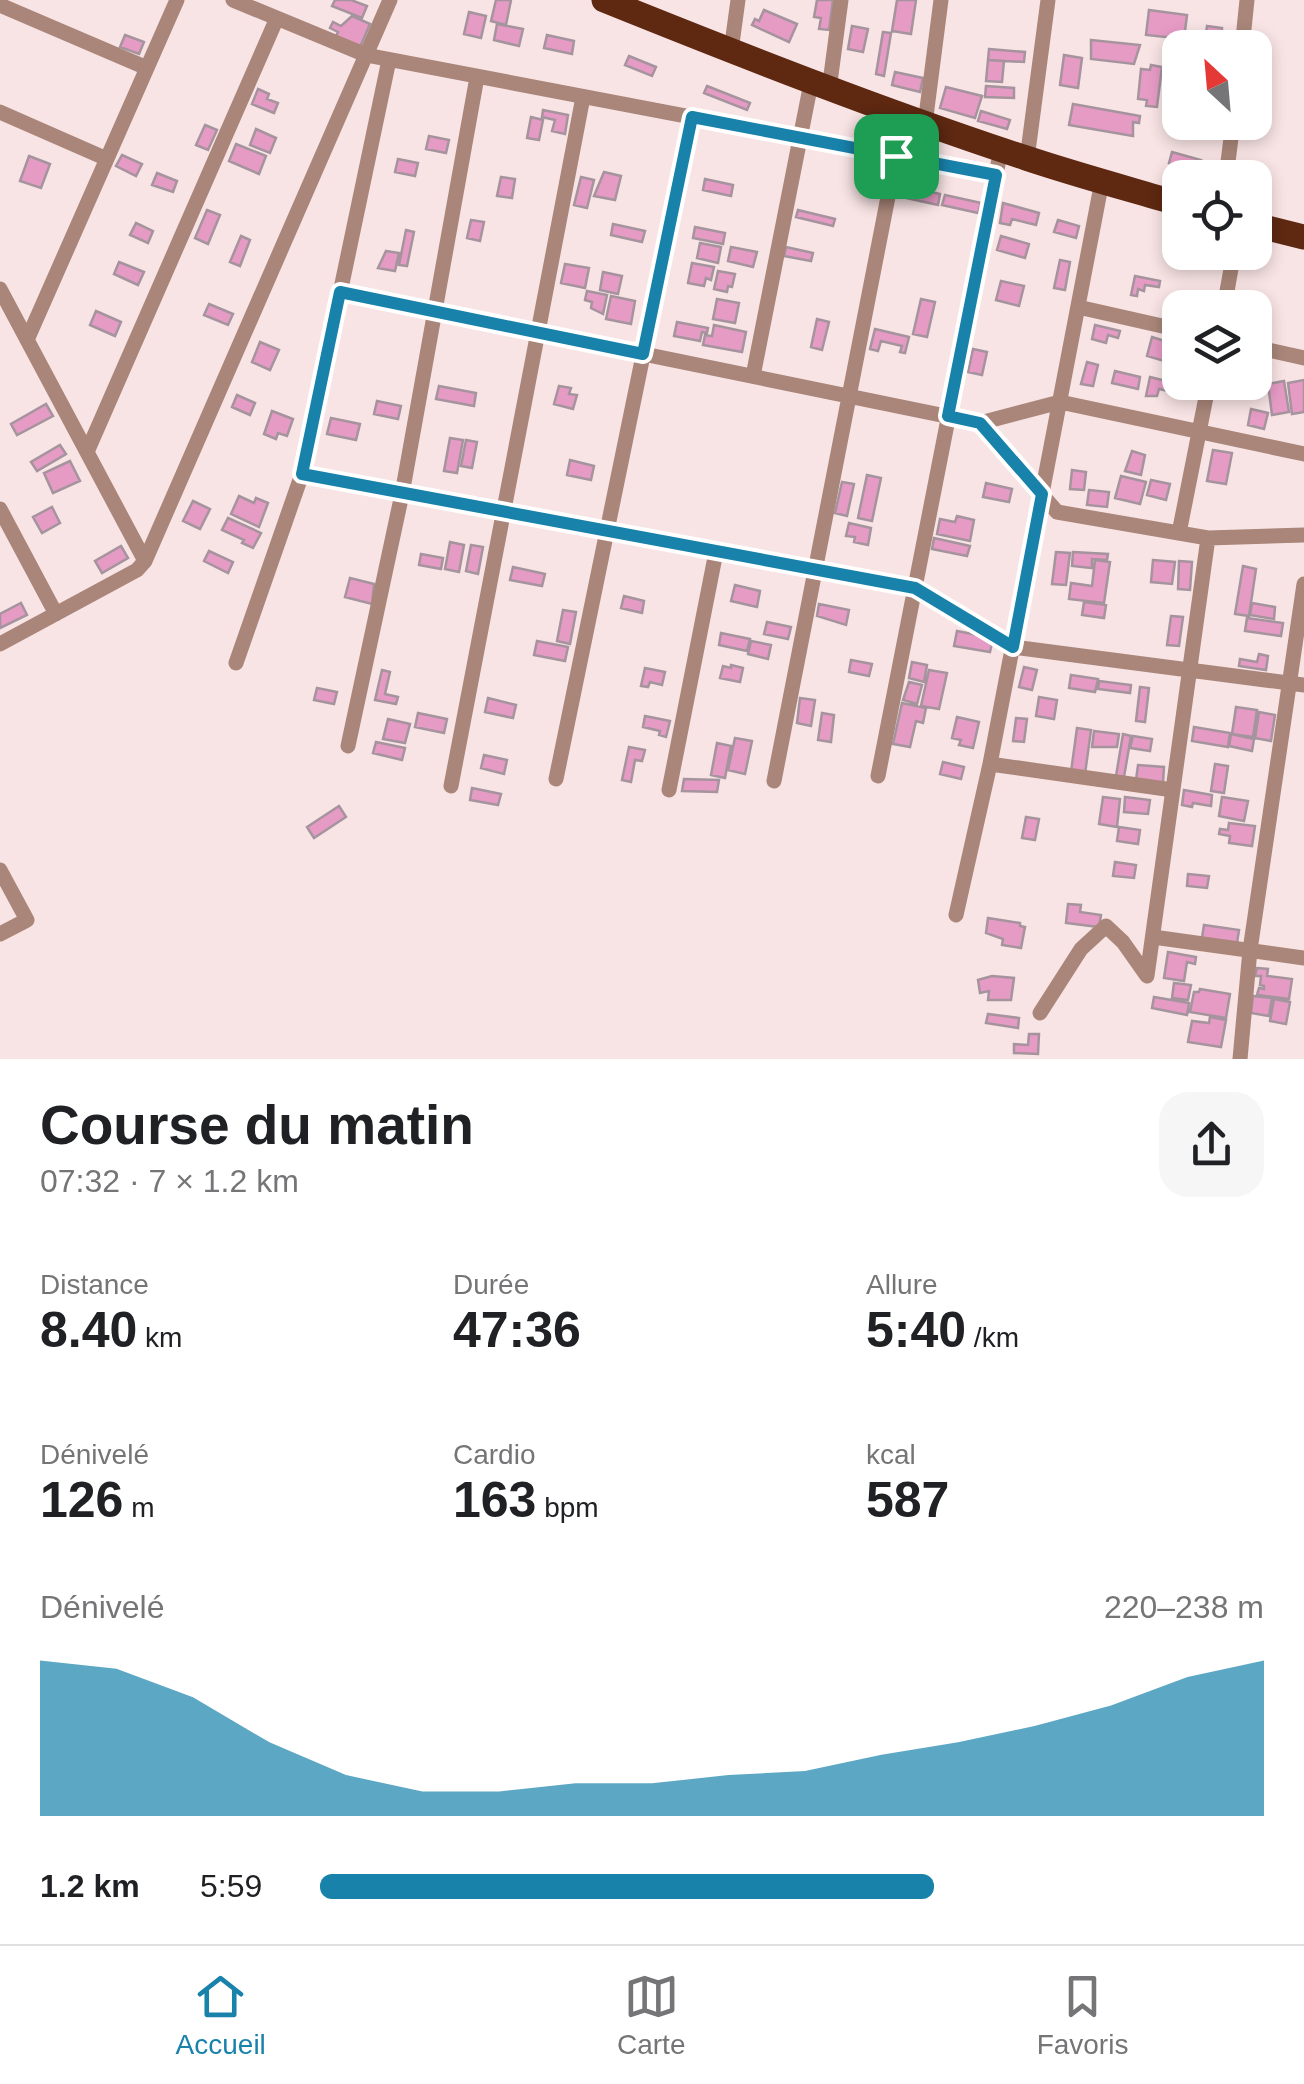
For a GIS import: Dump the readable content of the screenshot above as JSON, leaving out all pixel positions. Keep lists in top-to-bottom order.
{
  "north": "top left",
  "page": {
    "heading": ["Course du matin", "07:32 · 7 × 1.2 km"],
    "stats": [
      ["Distance", "8.40 km"],
      ["Durée", "47:36"],
      ["Allure", "5:40 /km"],
      ["Dénivelé", "126 m"],
      ["Cardio", "163 bpm"],
      ["kcal", "587"]
    ],
    "chart": ["Dénivelé", "220–238 m"],
    "list": [
      {
        "name": "1.2 km",
        "note": "5:59"
      }
    ],
    "tabs": ["Accueil", "Carte", "Favoris"]
  }
}
